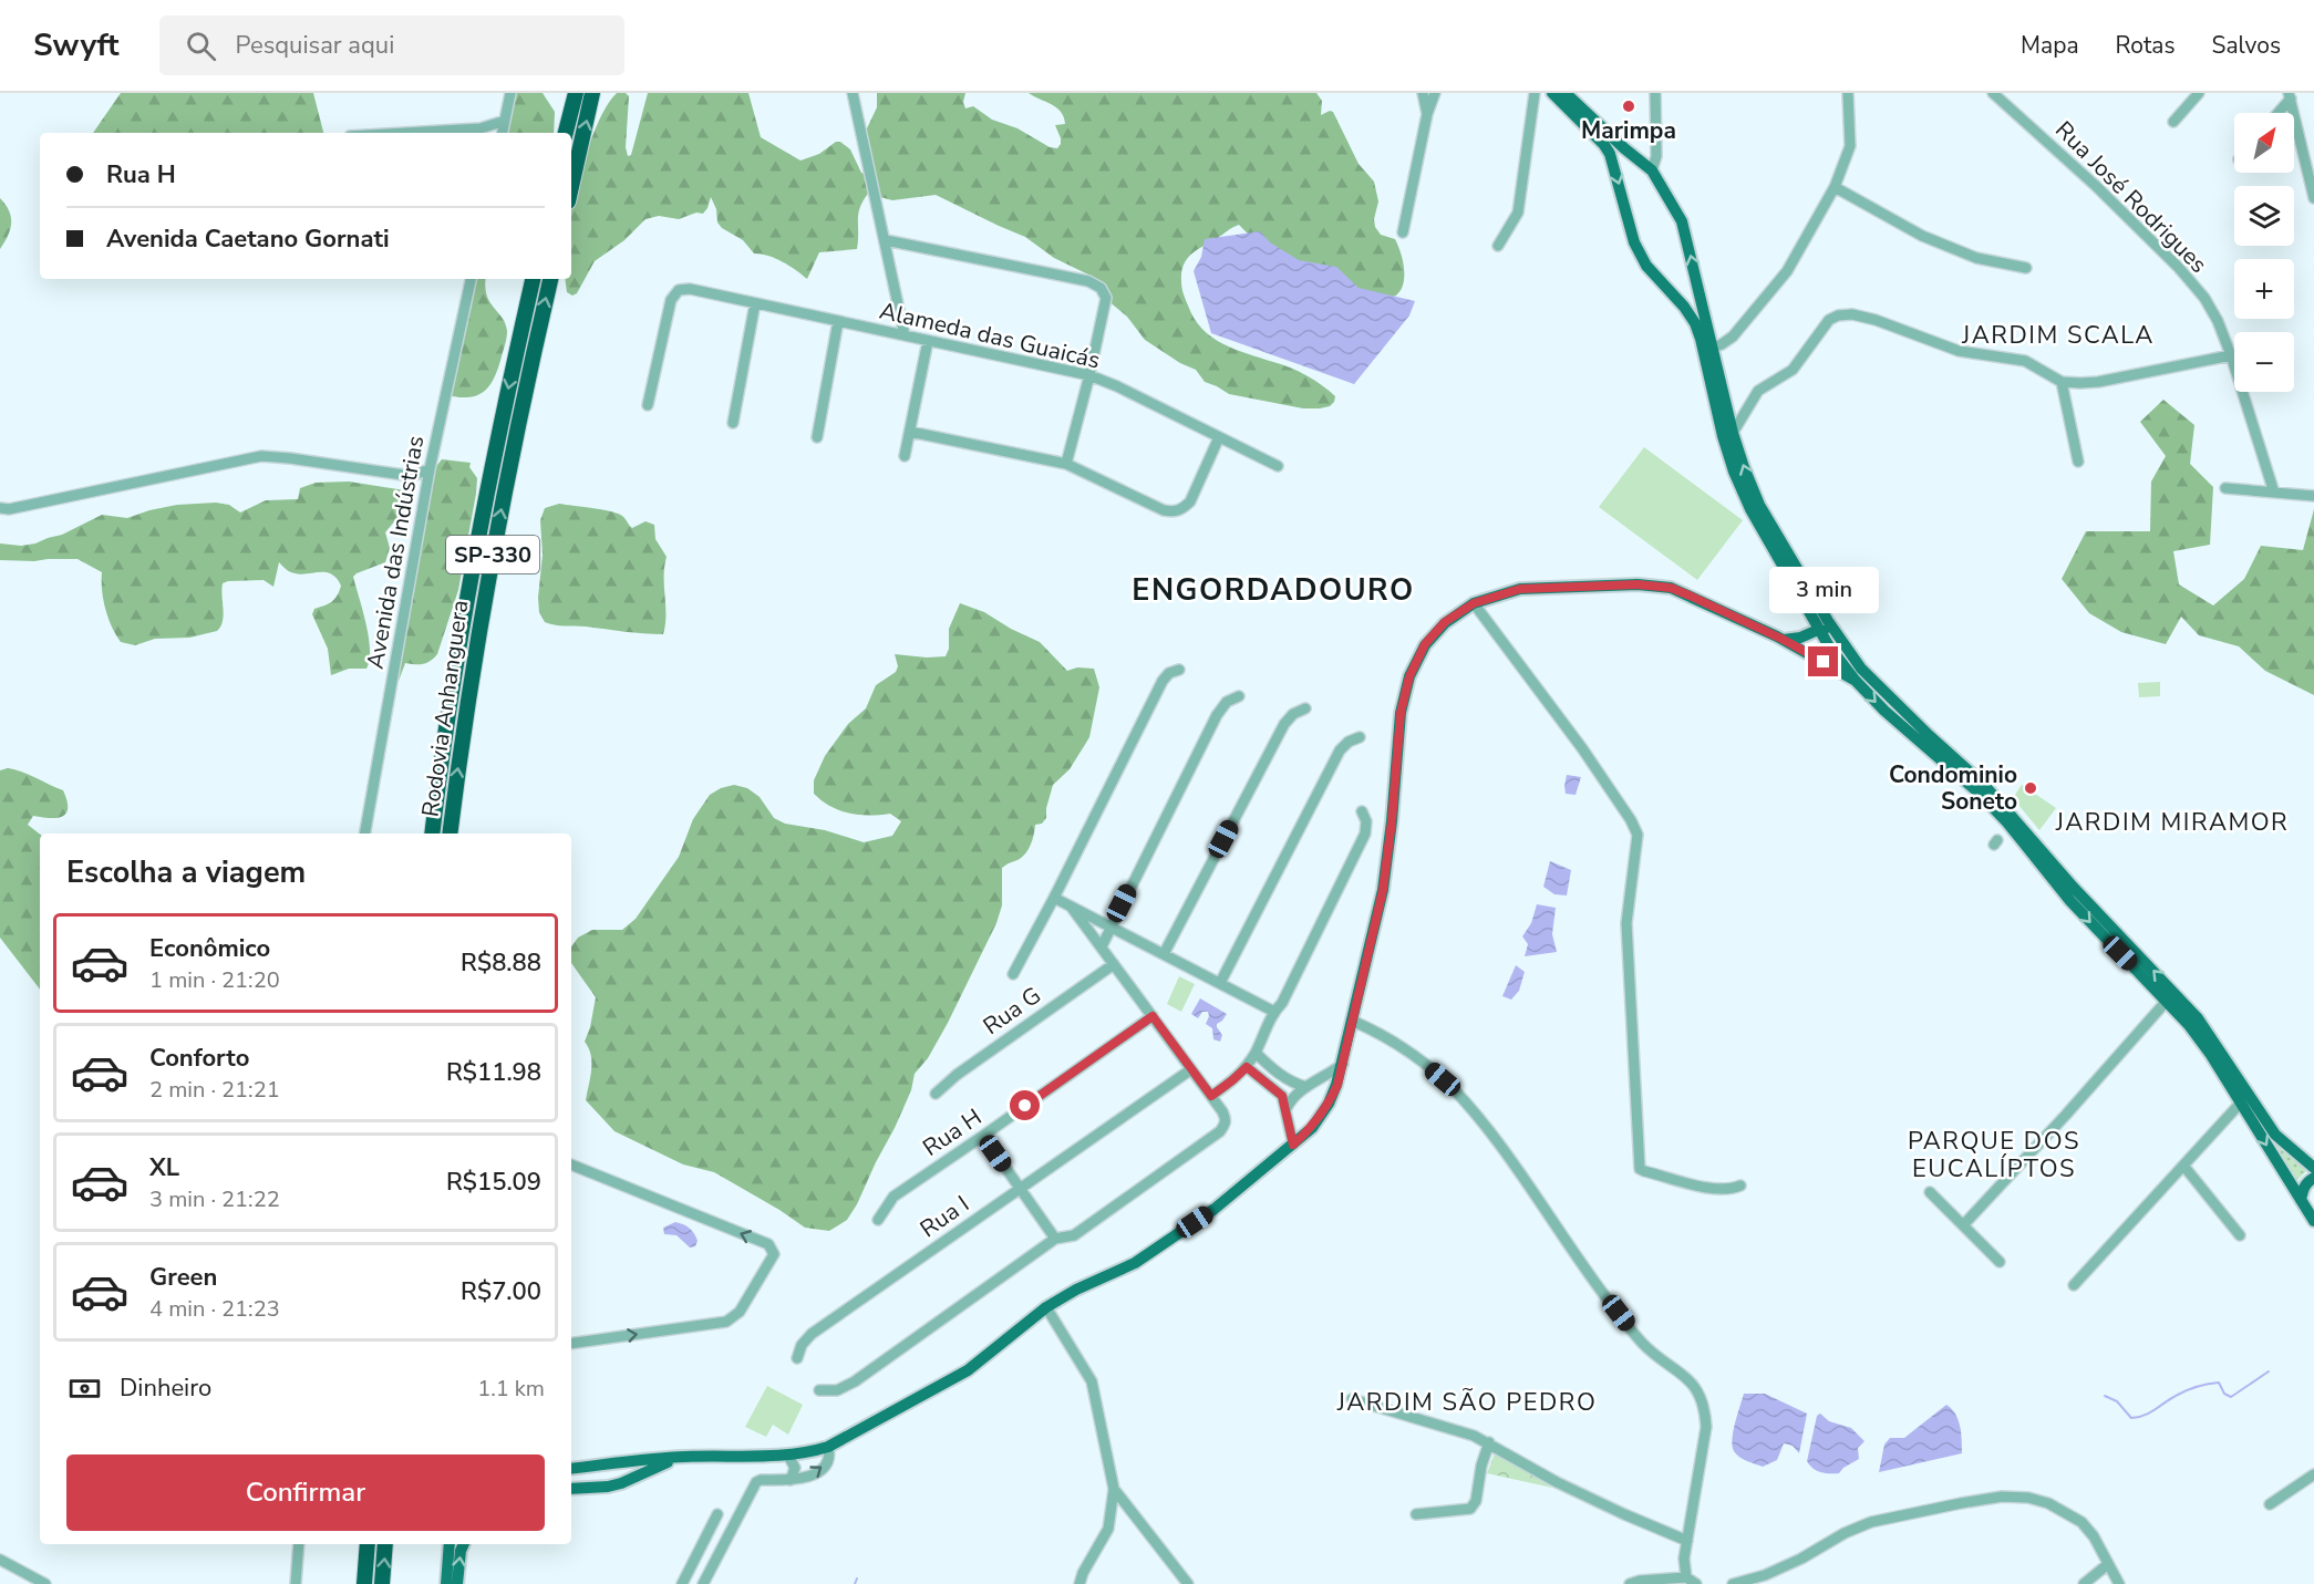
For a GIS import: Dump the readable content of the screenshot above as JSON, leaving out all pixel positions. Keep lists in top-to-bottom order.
{
  "streets": {
    "highway": ["SP-330", "Rodovia Anhanguera"],
    "street": [
      "Rua José Rodrigues",
      "Alameda das Guaicás",
      "Avenida das Indústrias",
      "Rua G",
      "Rua H",
      "Rua I"
    ]
  },
  "districts": [
    "JARDIM SCALA",
    "ENGORDADOURO",
    "JARDIM MIRAMOR",
    "PARQUE DOS EUCALÍPTOS",
    "JARDIM SÃO PEDRO"
  ],
  "places": ["Marimpa", "Condominio Soneto"],
  "north": "top right",
  "page": {
    "header": "Swyft",
    "search": "Pesquisar aqui",
    "nav": ["Mapa", "Rotas", "Salvos"],
    "map_buttons": ["+", "−"],
    "banner": ["Rua H", "Avenida Caetano Gornati"],
    "bubble": "3 min",
    "heading": "Escolha a viagem",
    "list": [
      {
        "name": "Econômico",
        "note": "1 min · 21:20",
        "value": "R$8.88"
      },
      {
        "name": "Conforto",
        "note": "2 min · 21:21",
        "value": "R$11.98"
      },
      {
        "name": "XL",
        "note": "3 min · 21:22",
        "value": "R$15.09"
      },
      {
        "name": "Green",
        "note": "4 min · 21:23",
        "value": "R$7.00"
      }
    ],
    "pay": ["Dinheiro", "1.1 km"],
    "buttons": "Confirmar"
  }
}
